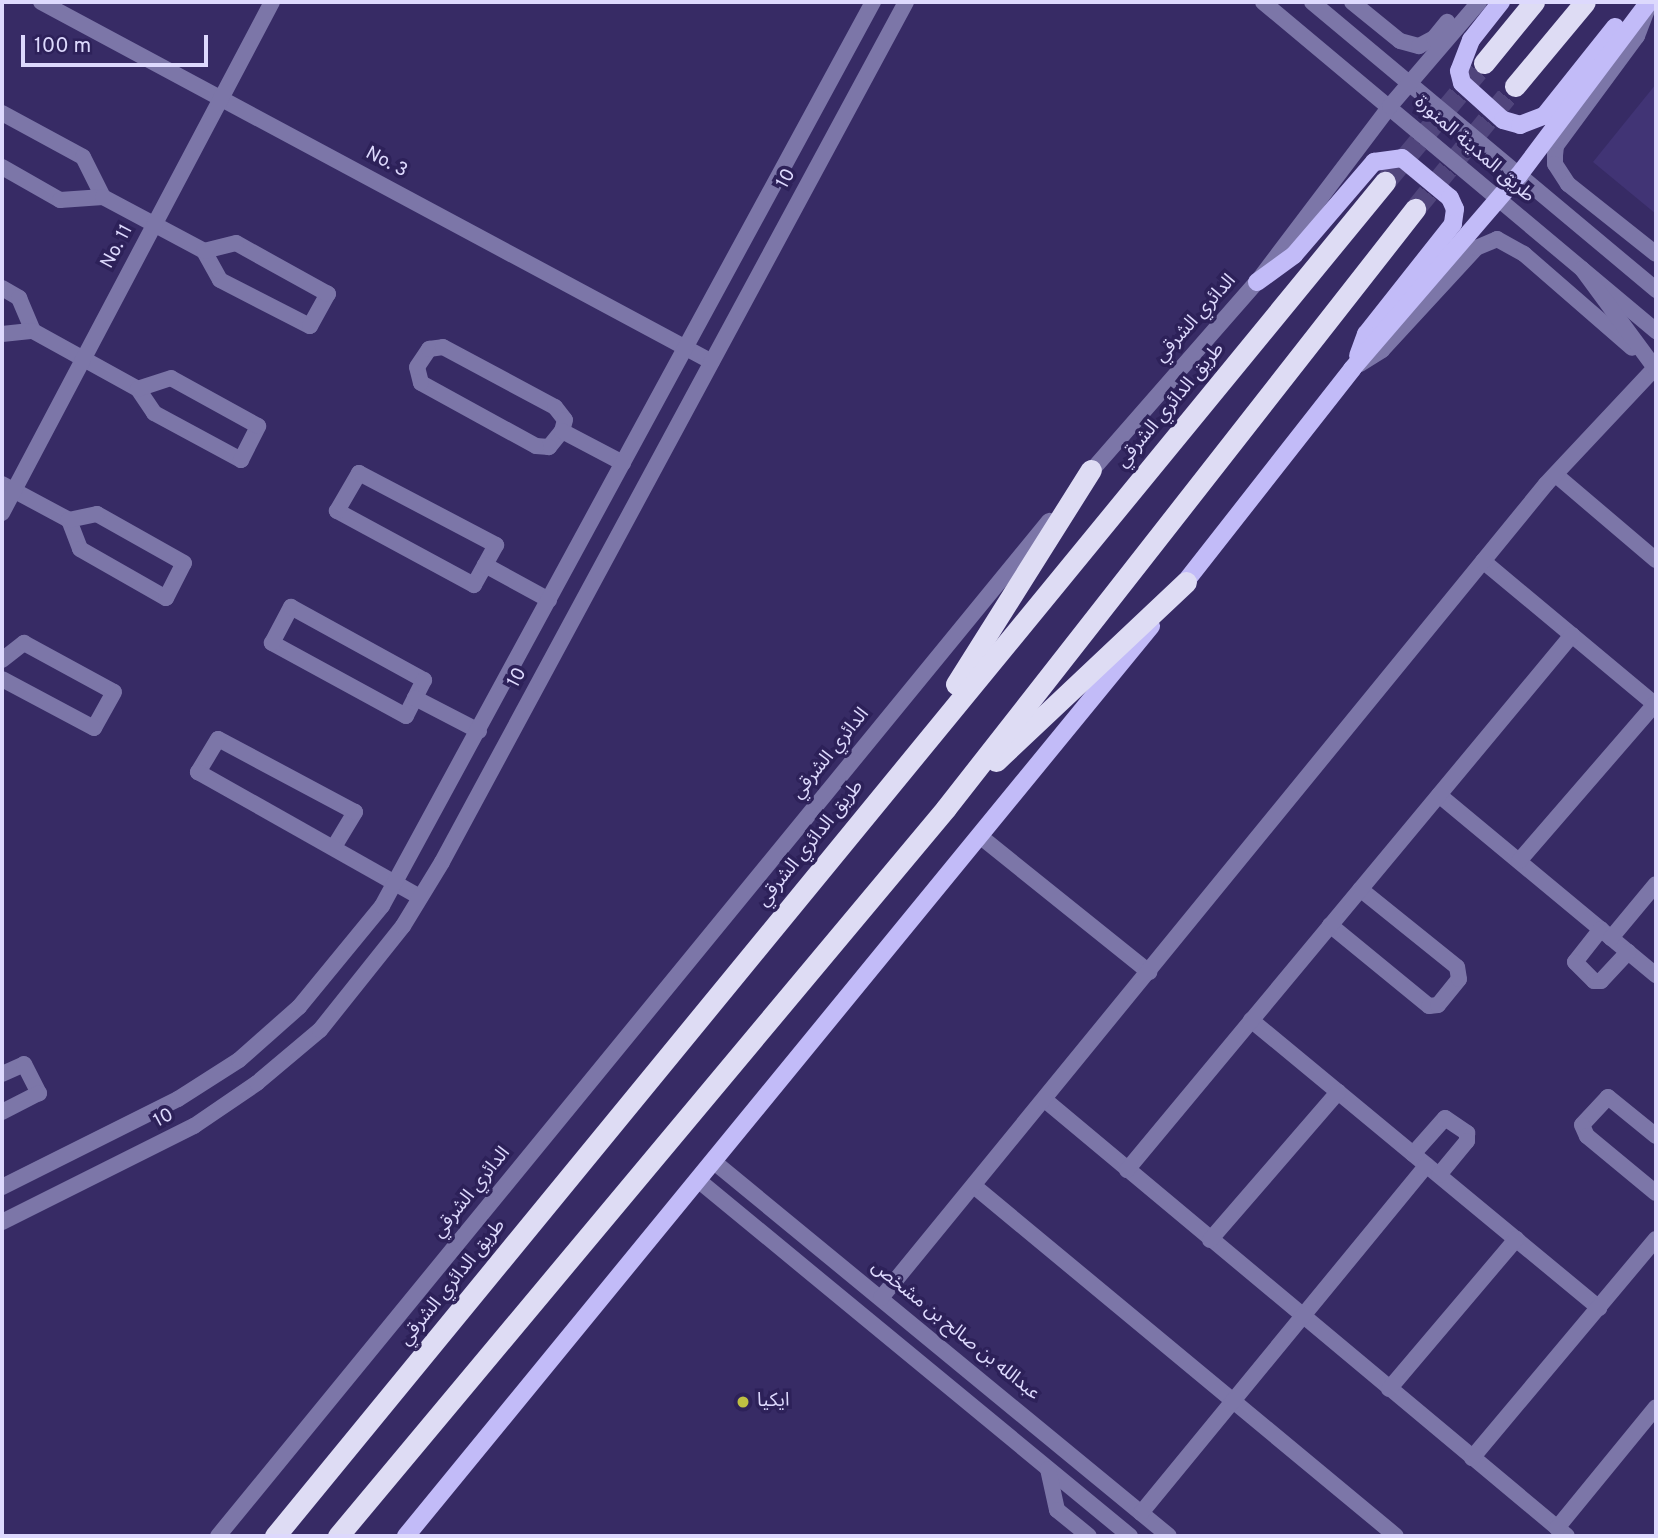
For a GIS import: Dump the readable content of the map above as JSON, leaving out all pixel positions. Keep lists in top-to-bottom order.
{
  "streets": {
    "highway": ["طريق الدائري الشرقي"],
    "street": [
      "طريق المدينة المنورة",
      "No. 3",
      "10",
      "No. 11",
      "الدائري الشرقي",
      "عبدالله بن صالح بن مشخص"
    ]
  },
  "crossings": [
    ["طريق المدينة المنورة", "الدائري الشرقي"],
    ["No. 3", "10"],
    ["No. 3", "No. 11"]
  ],
  "places": ["ايكيا"],
  "scale_bar": "100 m"
}
